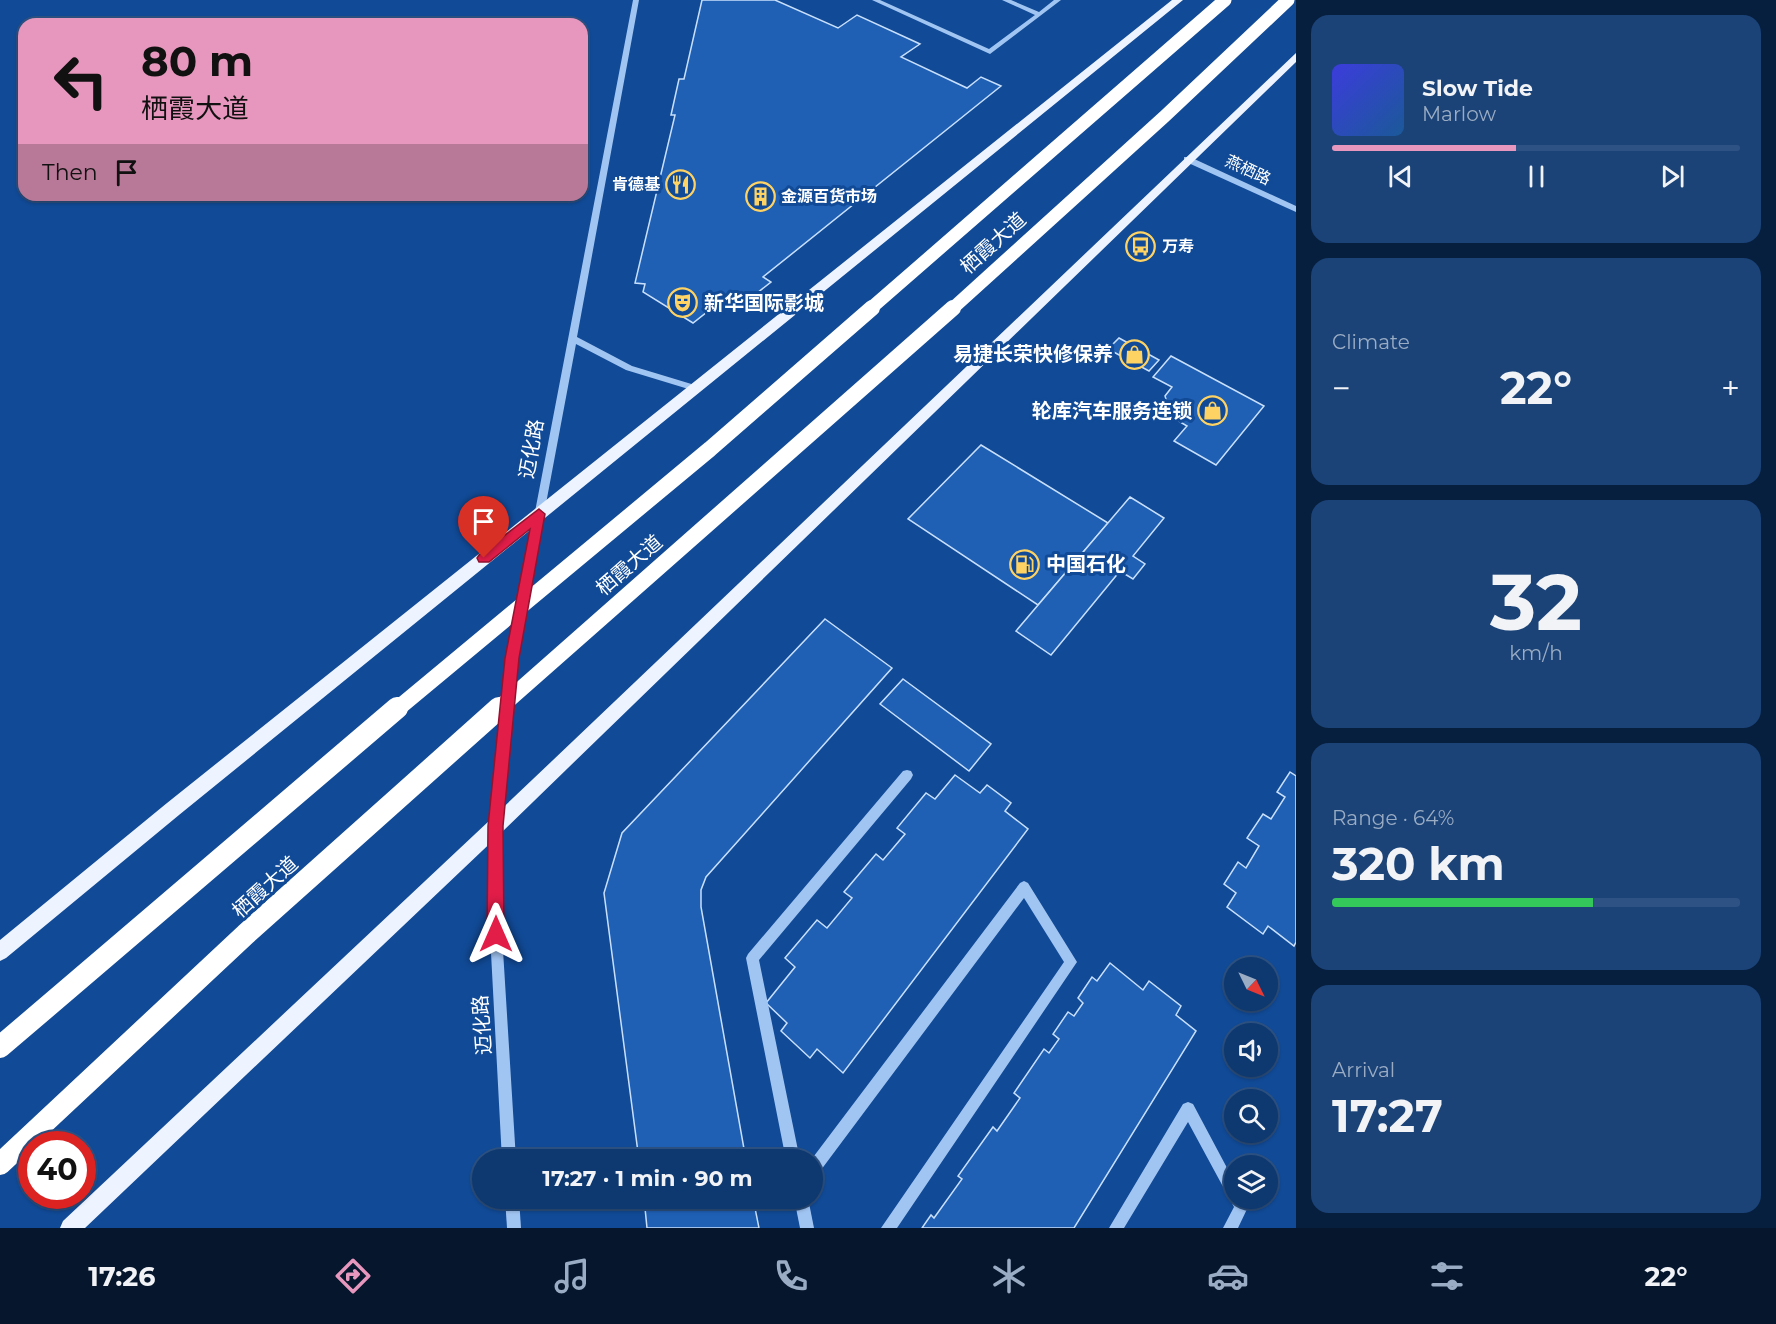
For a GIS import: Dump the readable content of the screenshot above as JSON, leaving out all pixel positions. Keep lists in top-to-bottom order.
{
  "streets": {
    "highway": ["栖霞大道"],
    "street": ["燕栖路", "迈化路"]
  },
  "places": {
    "restaurant": ["肯德基"],
    "building": ["金源百货市场"],
    "bus stop": ["万寿"],
    "theatre": ["新华国际影城"],
    "shop": ["易捷长荣快修保养", "轮库汽车服务连锁"],
    "fuel station": ["中国石化"]
  },
  "north": "bottom right",
  "page": {
    "turn": ["80 m", "栖霞大道"],
    "song": ["Slow Tide", "Marlow"],
    "then": "Then",
    "tile": [
      "Climate",
      ["32", "km/h"],
      ["Range · 64%", "320 km"],
      ["Arrival", "17:27"]
    ],
    "heat": ["−", "22°", "+"],
    "limit": "40",
    "trip": "17:27 · 1 min · 90 m",
    "tabs": ["17:26", "22°"]
  }
}
